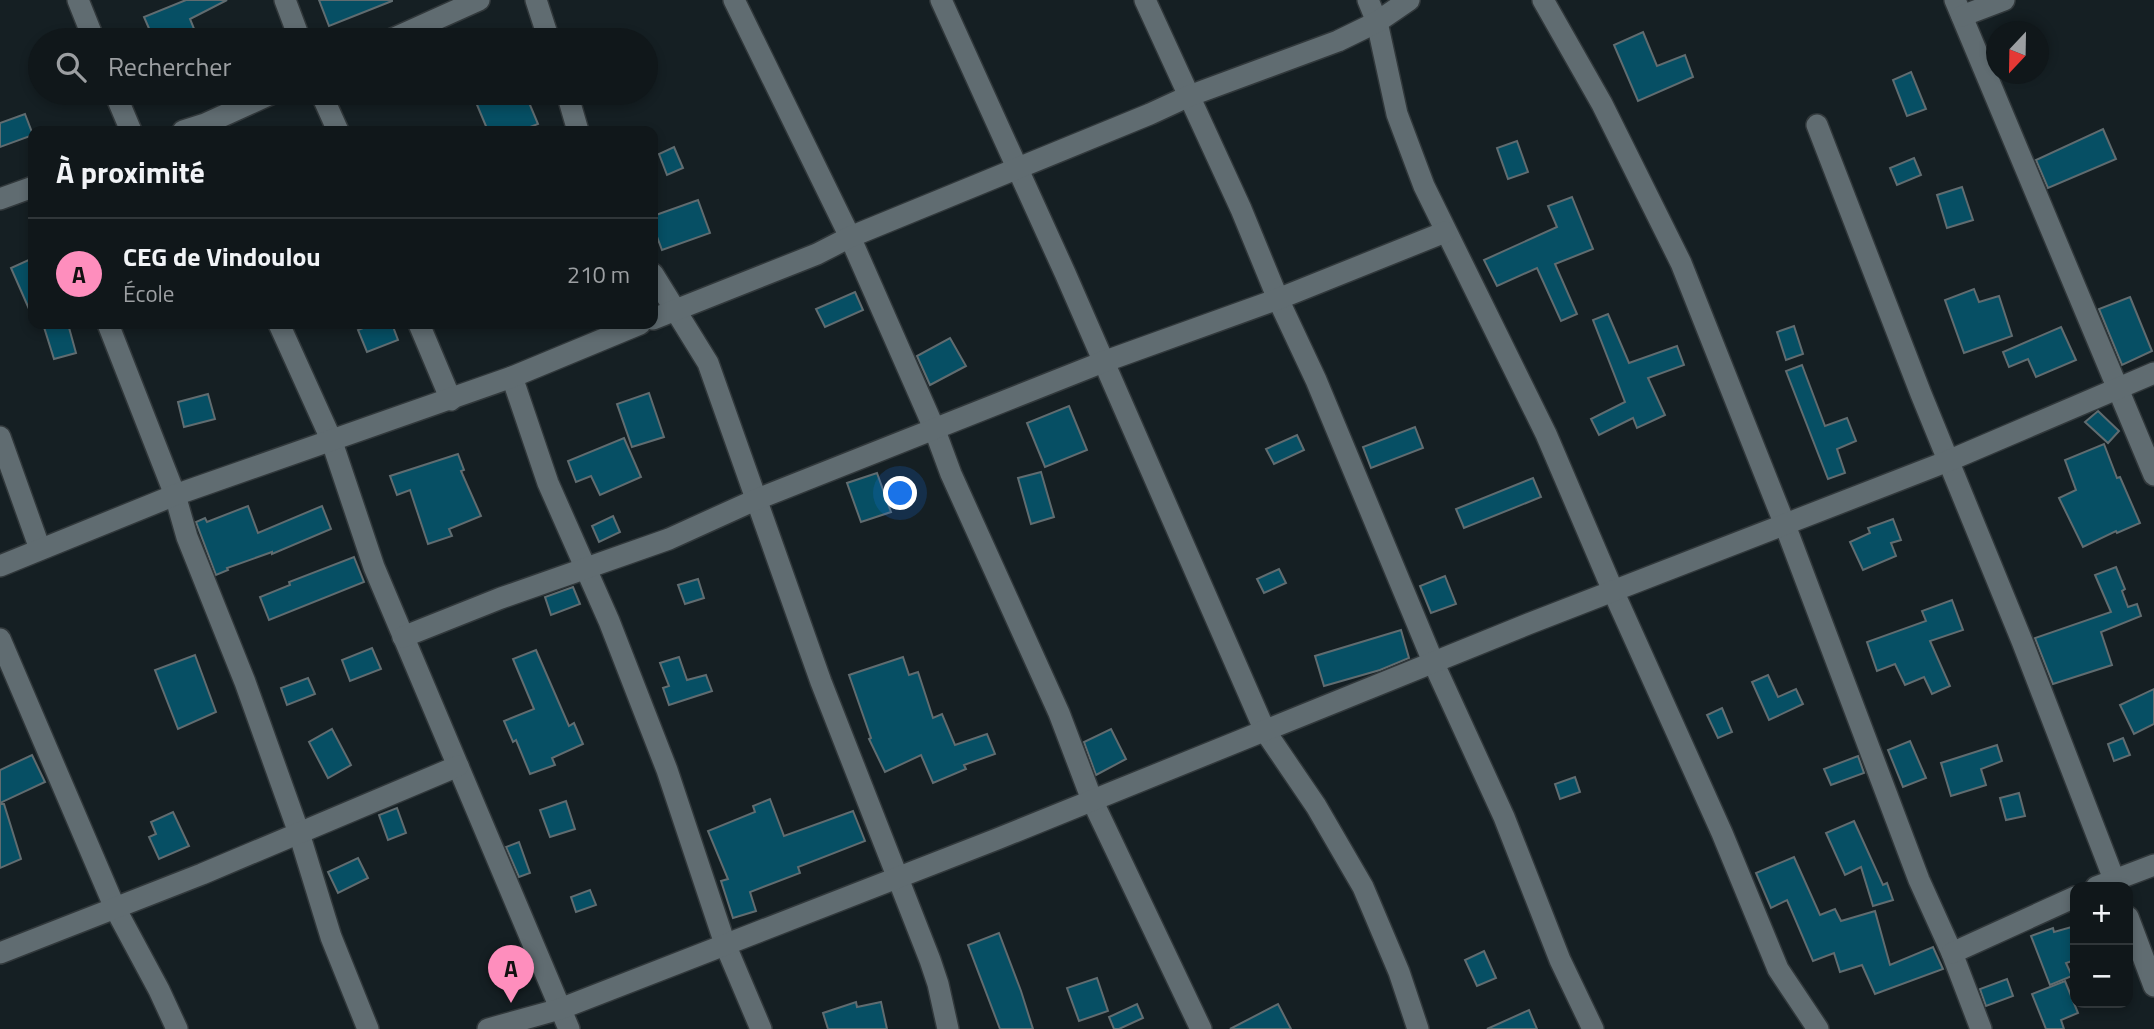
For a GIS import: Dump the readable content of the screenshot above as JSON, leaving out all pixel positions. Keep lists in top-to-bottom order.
{
  "north": "bottom",
  "page": {
    "search": "Rechercher",
    "heading": "À proximité",
    "list": [
      {
        "mark": "A",
        "name": "CEG de Vindoulou",
        "note": "École",
        "value": "210 m"
      }
    ],
    "map_buttons": ["+", "−"],
    "pins": "A"
  }
}
